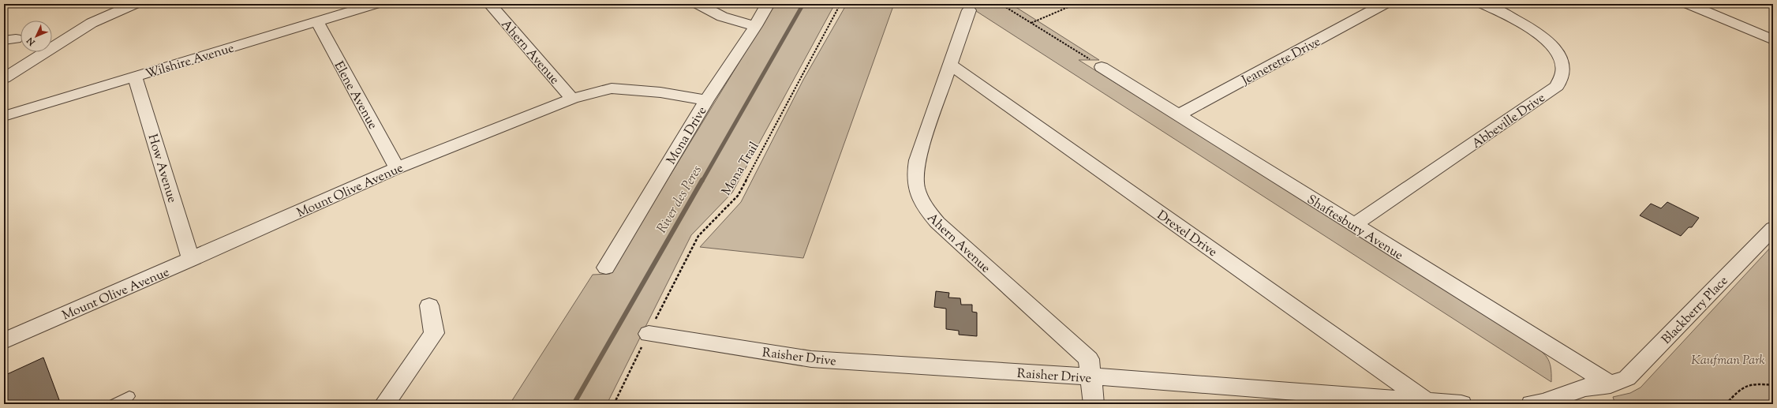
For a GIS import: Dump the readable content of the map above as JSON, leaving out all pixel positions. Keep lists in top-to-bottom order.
{
  "streets": {
    "street": [
      "Ahern Avenue",
      "Wilshire Avenue",
      "Jeanerette Drive",
      "Elene Avenue",
      "Abbeville Drive",
      "Mona Drive",
      "How Avenue",
      "Mount Olive Avenue",
      "Shaftesbury Avenue",
      "Drexel Drive",
      "Blackberry Place",
      "Raisher Drive"
    ],
    "path": ["Mona Trail"]
  },
  "crossings": [
    ["Ahern Avenue", "Mount Olive Avenue"],
    ["Ahern Avenue", "Drexel Drive"],
    ["Ahern Avenue", "Raisher Drive"],
    ["Wilshire Avenue", "Elene Avenue"],
    ["Wilshire Avenue", "How Avenue"],
    ["Jeanerette Drive", "Shaftesbury Avenue"],
    ["Elene Avenue", "Mount Olive Avenue"],
    ["Abbeville Drive", "Shaftesbury Avenue"],
    ["Mona Drive", "Mount Olive Avenue"],
    ["How Avenue", "Mount Olive Avenue"],
    ["Mona Trail", "Raisher Drive"],
    ["Shaftesbury Avenue", "Blackberry Place"],
    ["Drexel Drive", "Raisher Drive"]
  ],
  "water": ["River des Peres"],
  "parks": ["Kaufman Park"],
  "north": "bottom left"
}
